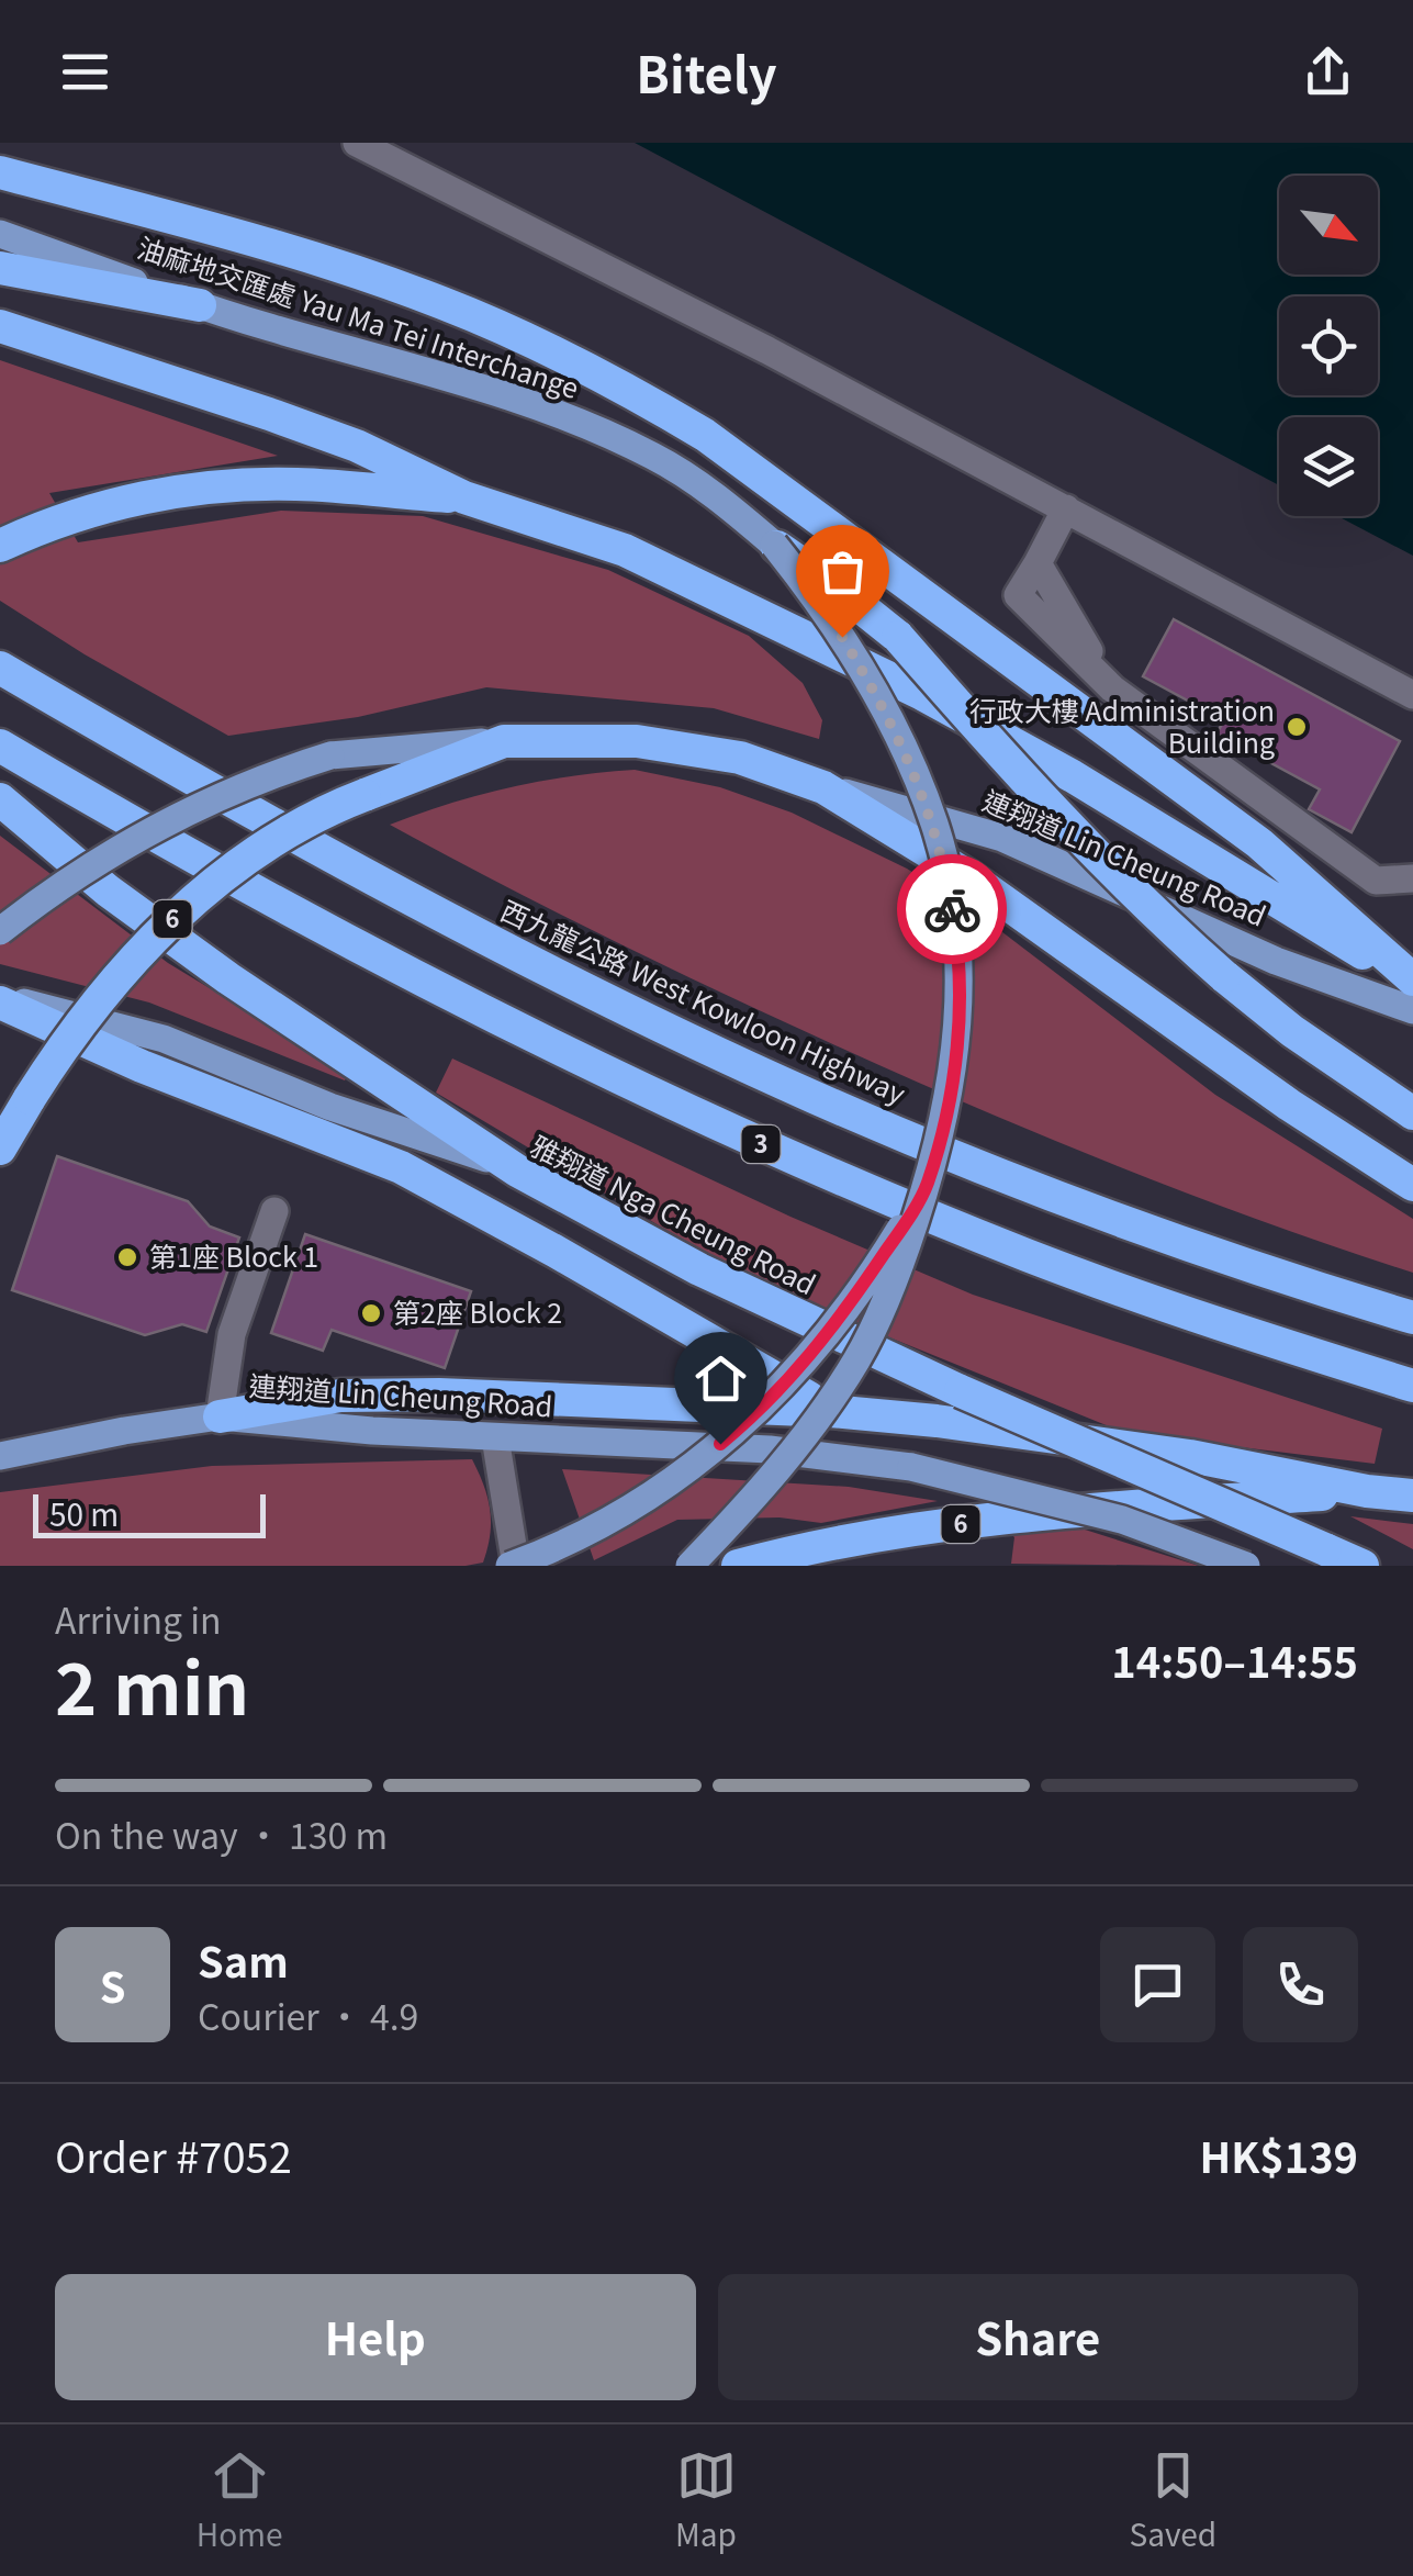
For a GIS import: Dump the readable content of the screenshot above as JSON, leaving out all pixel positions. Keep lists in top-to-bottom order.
{
  "streets": {
    "highway": [
      "連翔道 Lin Cheung Road",
      "6",
      "西九龍公路 West Kowloon Highway",
      "3",
      "雅翔道 Nga Cheung Road"
    ],
    "main road": ["油麻地交匯處 Yau Ma Tei Interchange"]
  },
  "crossings": [
    ["連翔道 Lin Cheung Road", "6"]
  ],
  "places": ["行政大樓 Administration Building", "第1座 Block 1", "第2座 Block 2"],
  "scale_bar": "50 m",
  "north": "bottom right",
  "page": {
    "header": "Bitely",
    "scale": "50 m",
    "heading": ["2 min", "Arriving in", "14:50–14:55"],
    "panel": [
      "Sam",
      "Courier · 4.9",
      "Order #7052",
      "HK$139"
    ],
    "bar": "On the way · 130 m",
    "round": "S",
    "buttons": ["Help", "Share"],
    "tabs": ["Home", "Map", "Saved"]
  }
}
